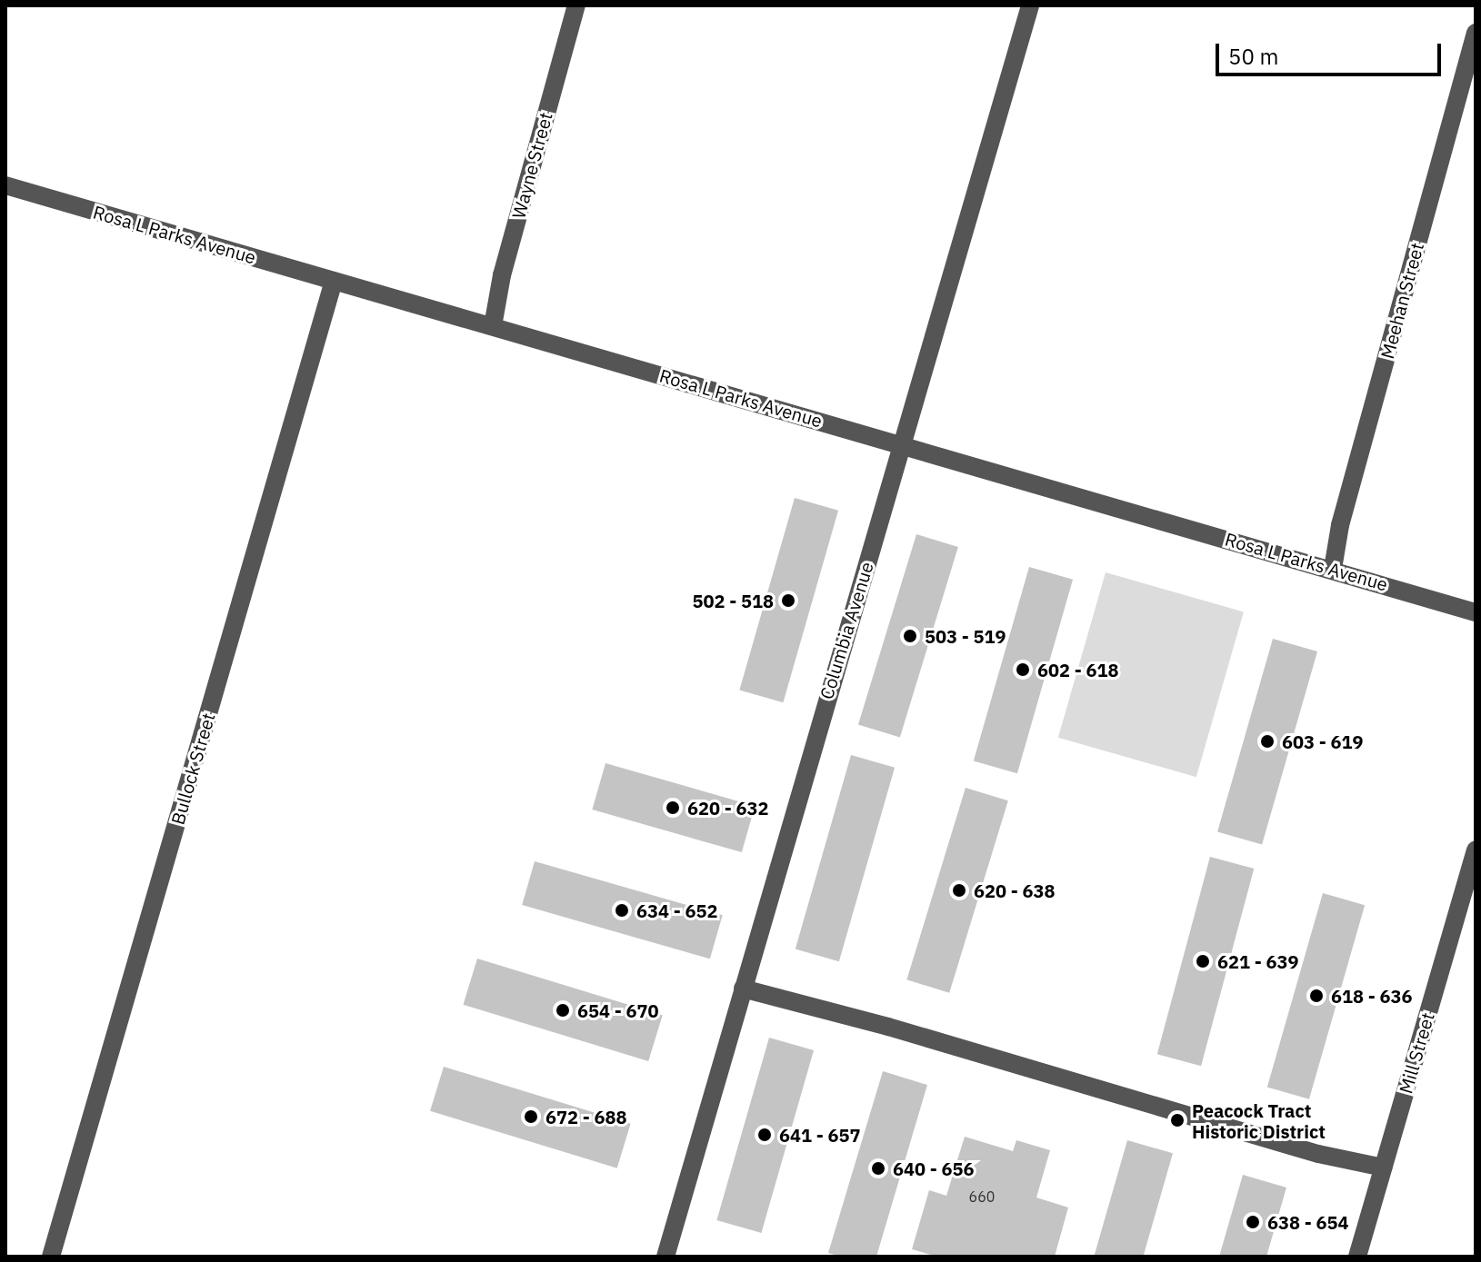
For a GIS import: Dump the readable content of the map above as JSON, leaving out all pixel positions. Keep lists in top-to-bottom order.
{
  "streets": {
    "street": [
      "Wayne Street",
      "Rosa L Parks Avenue",
      "Meehan Street",
      "Columbia Avenue",
      "Bullock Street",
      "Mill Street"
    ]
  },
  "crossings": [
    ["Wayne Street", "Rosa L Parks Avenue"],
    ["Rosa L Parks Avenue", "Meehan Street"],
    ["Rosa L Parks Avenue", "Columbia Avenue"],
    ["Rosa L Parks Avenue", "Bullock Street"]
  ],
  "places": [
    "502 - 518",
    "503 - 519",
    "602 - 618",
    "603 - 619",
    "620 - 632",
    "620 - 638",
    "634 - 652",
    "621 - 639",
    "618 - 636",
    "654 - 670",
    "672 - 688",
    "Peacock Tract Historic District",
    "641 - 657",
    "640 - 656",
    "638 - 654"
  ],
  "house_numbers": ["660"],
  "scale_bar": "50 m"
}
